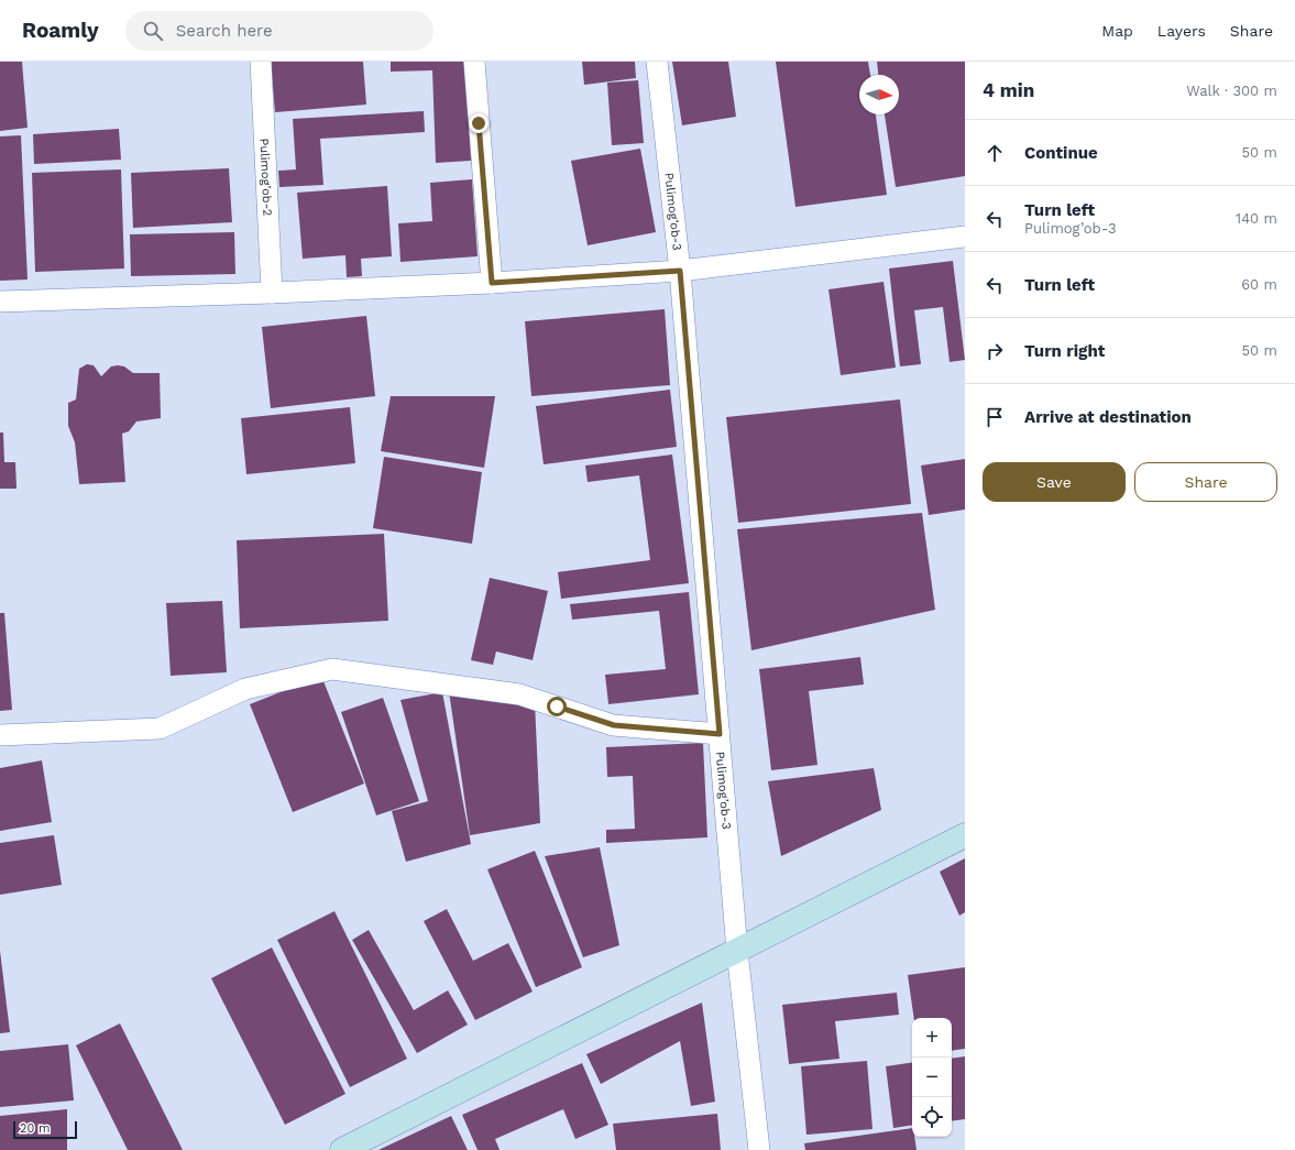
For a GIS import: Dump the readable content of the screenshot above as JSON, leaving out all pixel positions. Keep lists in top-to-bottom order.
{
  "streets": {
    "street": ["Pulimog’ob-2", "Pulimog’ob-3"]
  },
  "scale_bar": "20 m",
  "north": "right",
  "page": {
    "header": "Roamly",
    "search": "Search here",
    "nav": ["Map", "Layers", "Share"],
    "heading": ["4 min", "Walk · 300 m"],
    "list": [
      ["Continue", "50 m"],
      ["Turn left", "Pulimog’ob-3", "140 m"],
      ["Turn left", "60 m"],
      ["Turn right", "50 m"],
      "Arrive at destination"
    ],
    "buttons": ["Save", "Share"],
    "map_buttons": ["+", "−"],
    "scale": "20 m"
  }
}
